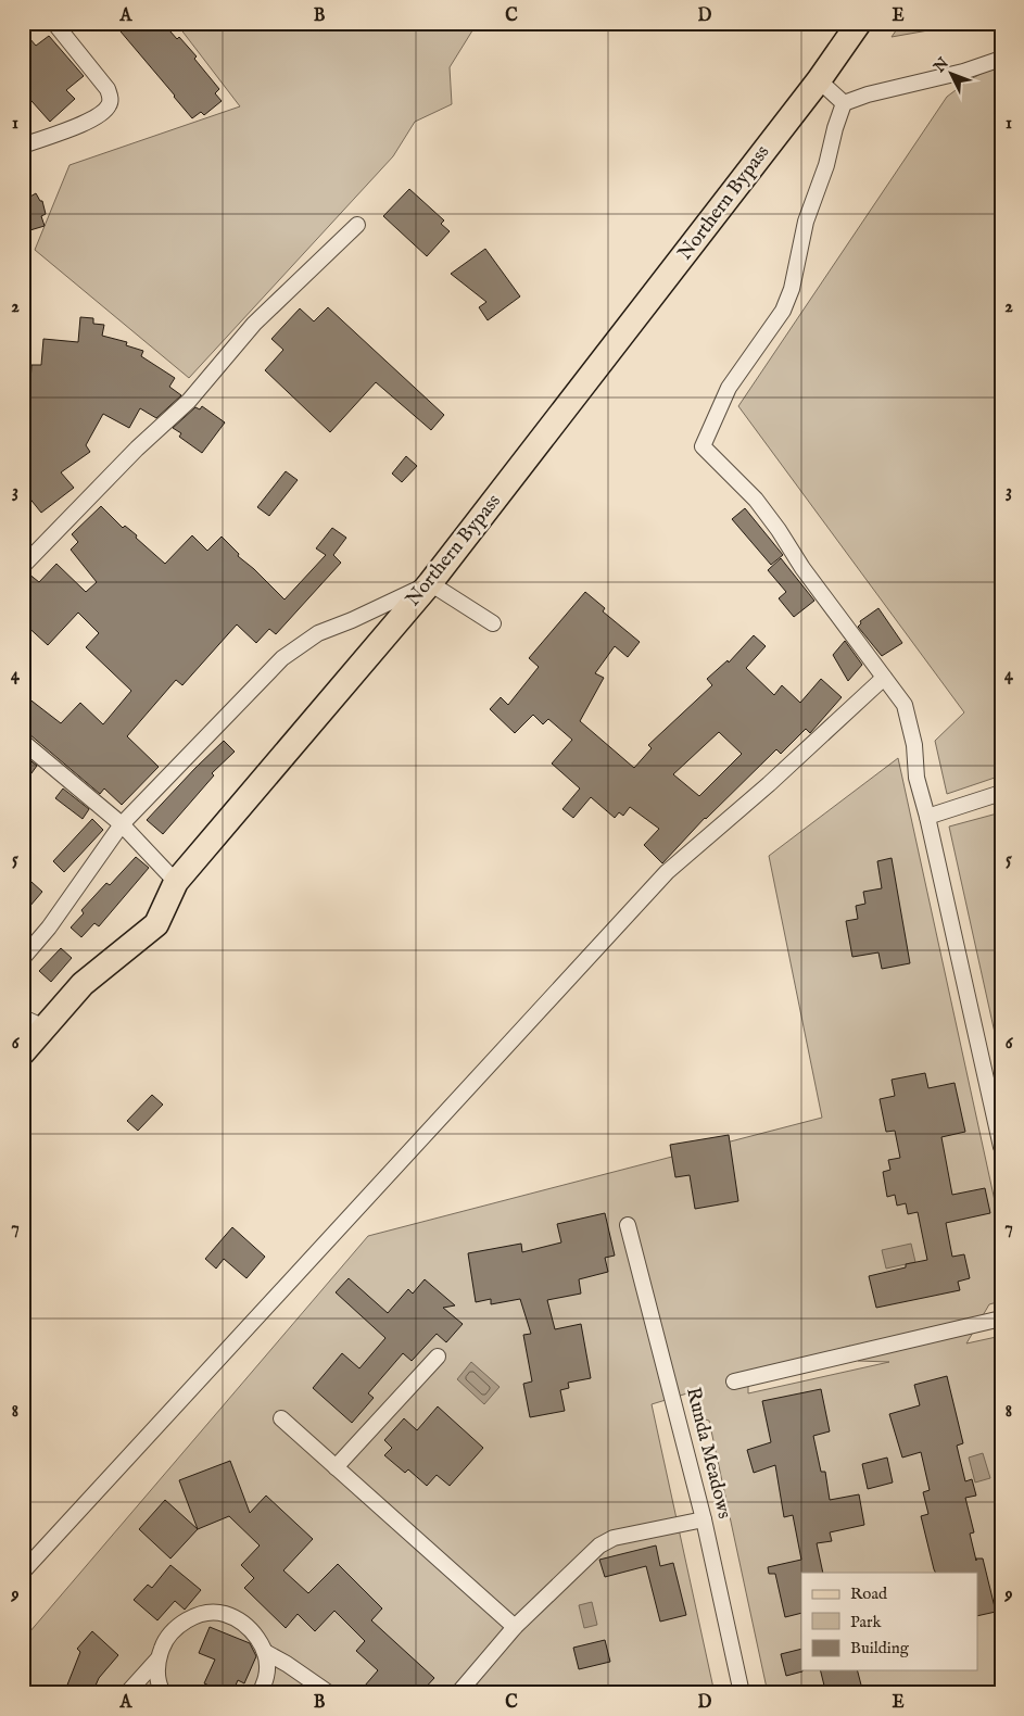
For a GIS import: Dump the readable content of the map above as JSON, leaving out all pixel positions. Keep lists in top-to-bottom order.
{
  "streets": {
    "main road": ["Northern Bypass"],
    "street": ["Runda Meadows"]
  },
  "legend": ["Road", "Park", "Building"],
  "north": "top left",
  "grid": {
    "columns": [
      "A",
      "B",
      "C",
      "D",
      "E"
    ],
    "rows": [
      "1",
      "2",
      "3",
      "4",
      "5",
      "6",
      "7",
      "8",
      "9"
    ]
  }
}
